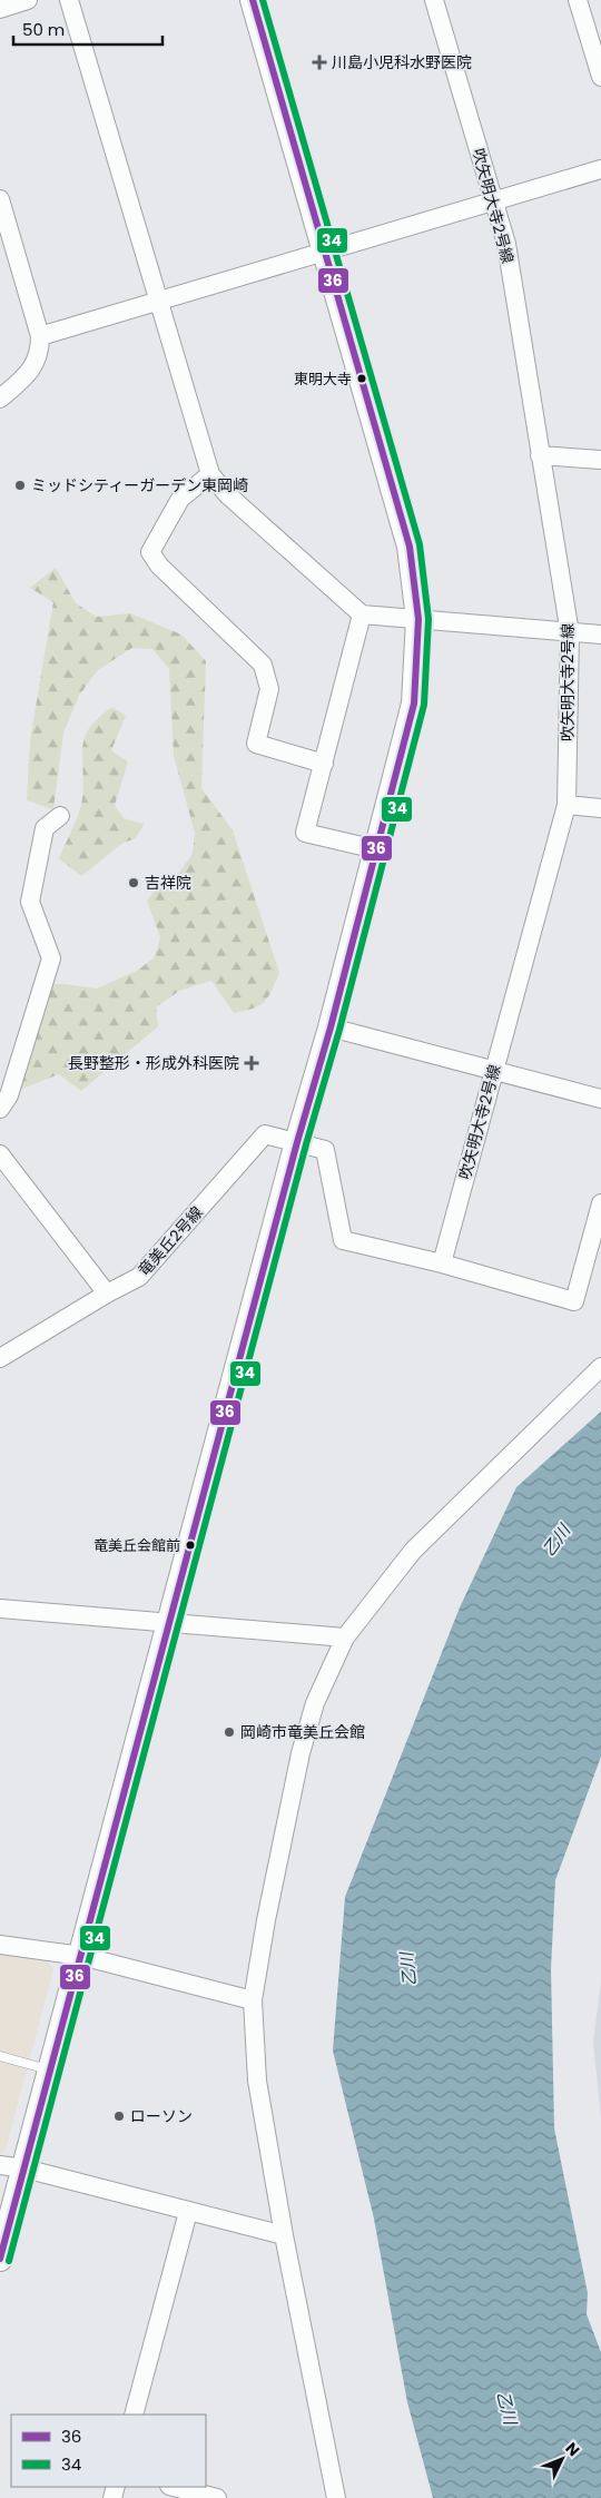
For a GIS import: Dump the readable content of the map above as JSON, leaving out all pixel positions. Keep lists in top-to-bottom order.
{
  "streets": {
    "street": ["吹矢明大寺2号線", "竜美丘2号線"]
  },
  "water": ["乙川"],
  "places": {
    "health": ["川島小児科水野医院", "長野整形・形成外科医院"],
    "other": [
      "東明大寺",
      "ミッドシティーガーデン東岡崎",
      "吉祥院",
      "竜美丘会館前",
      "岡崎市竜美丘会館",
      "ローソン"
    ]
  },
  "lines": ["transit line 36", "transit line 34"],
  "legend": ["36", "34"],
  "scale_bar": "50 m",
  "north": "top right"
}
